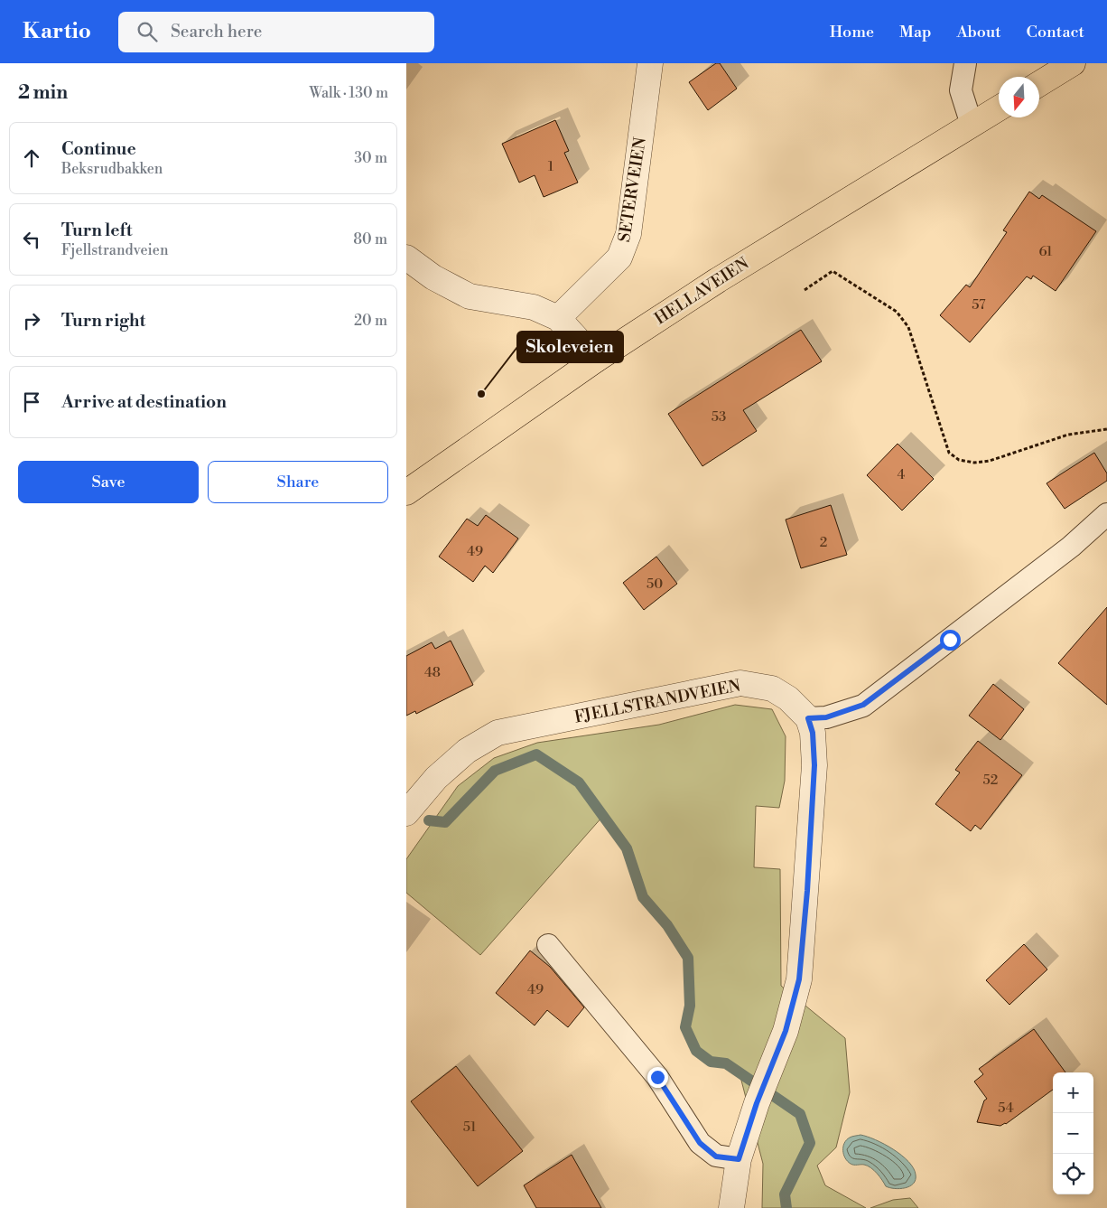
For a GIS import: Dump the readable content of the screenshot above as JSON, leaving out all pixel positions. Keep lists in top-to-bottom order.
{
  "streets": {
    "main road": ["HELLAVEIEN"],
    "street": ["SETERVEIEN", "FJELLSTRANDVEIEN"]
  },
  "places": ["Skoleveien"],
  "house_numbers": [
    "1",
    "61",
    "57",
    "53",
    "4",
    "2",
    "49",
    "50",
    "48",
    "52",
    "49",
    "54",
    "51"
  ],
  "north": "bottom",
  "page": {
    "header": "Kartio",
    "search": "Search here",
    "nav": [
      "Home",
      "Map",
      "About",
      "Contact"
    ],
    "heading": ["2 min", "Walk · 130 m"],
    "list": [
      ["Continue", "Beksrudbakken", "30 m"],
      ["Turn left", "Fjellstrandveien", "80 m"],
      ["Turn right", "20 m"],
      "Arrive at destination"
    ],
    "buttons": ["Save", "Share"],
    "map_buttons": ["+", "−"]
  }
}
